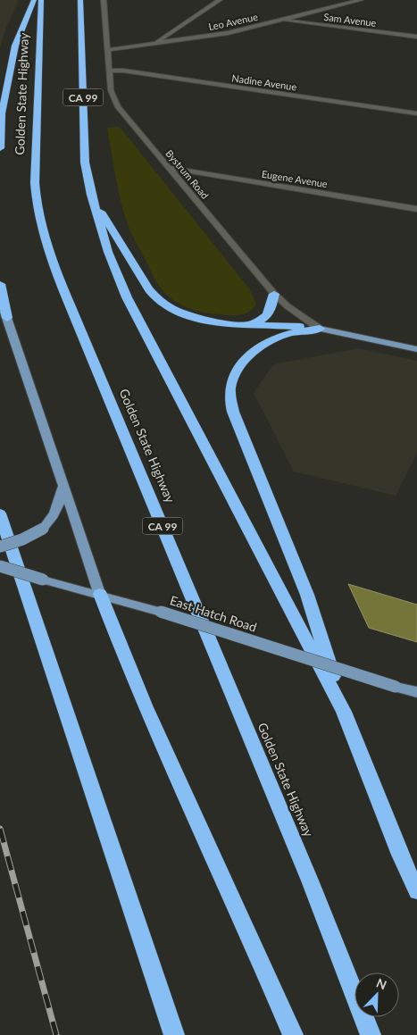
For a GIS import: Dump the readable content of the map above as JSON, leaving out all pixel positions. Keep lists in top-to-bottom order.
{
  "streets": {
    "highway": ["Golden State Highway", "CA 99"],
    "main road": ["East Hatch Road"],
    "street": [
      "Sam Avenue",
      "Leo Avenue",
      "Nadine Avenue",
      "Bystrum Road",
      "Eugene Avenue"
    ]
  },
  "crossings": [
    ["Sam Avenue", "Leo Avenue"],
    ["Leo Avenue", "Bystrum Road"],
    ["Nadine Avenue", "Bystrum Road"],
    ["Bystrum Road", "Eugene Avenue"]
  ],
  "north": "top right"
}
